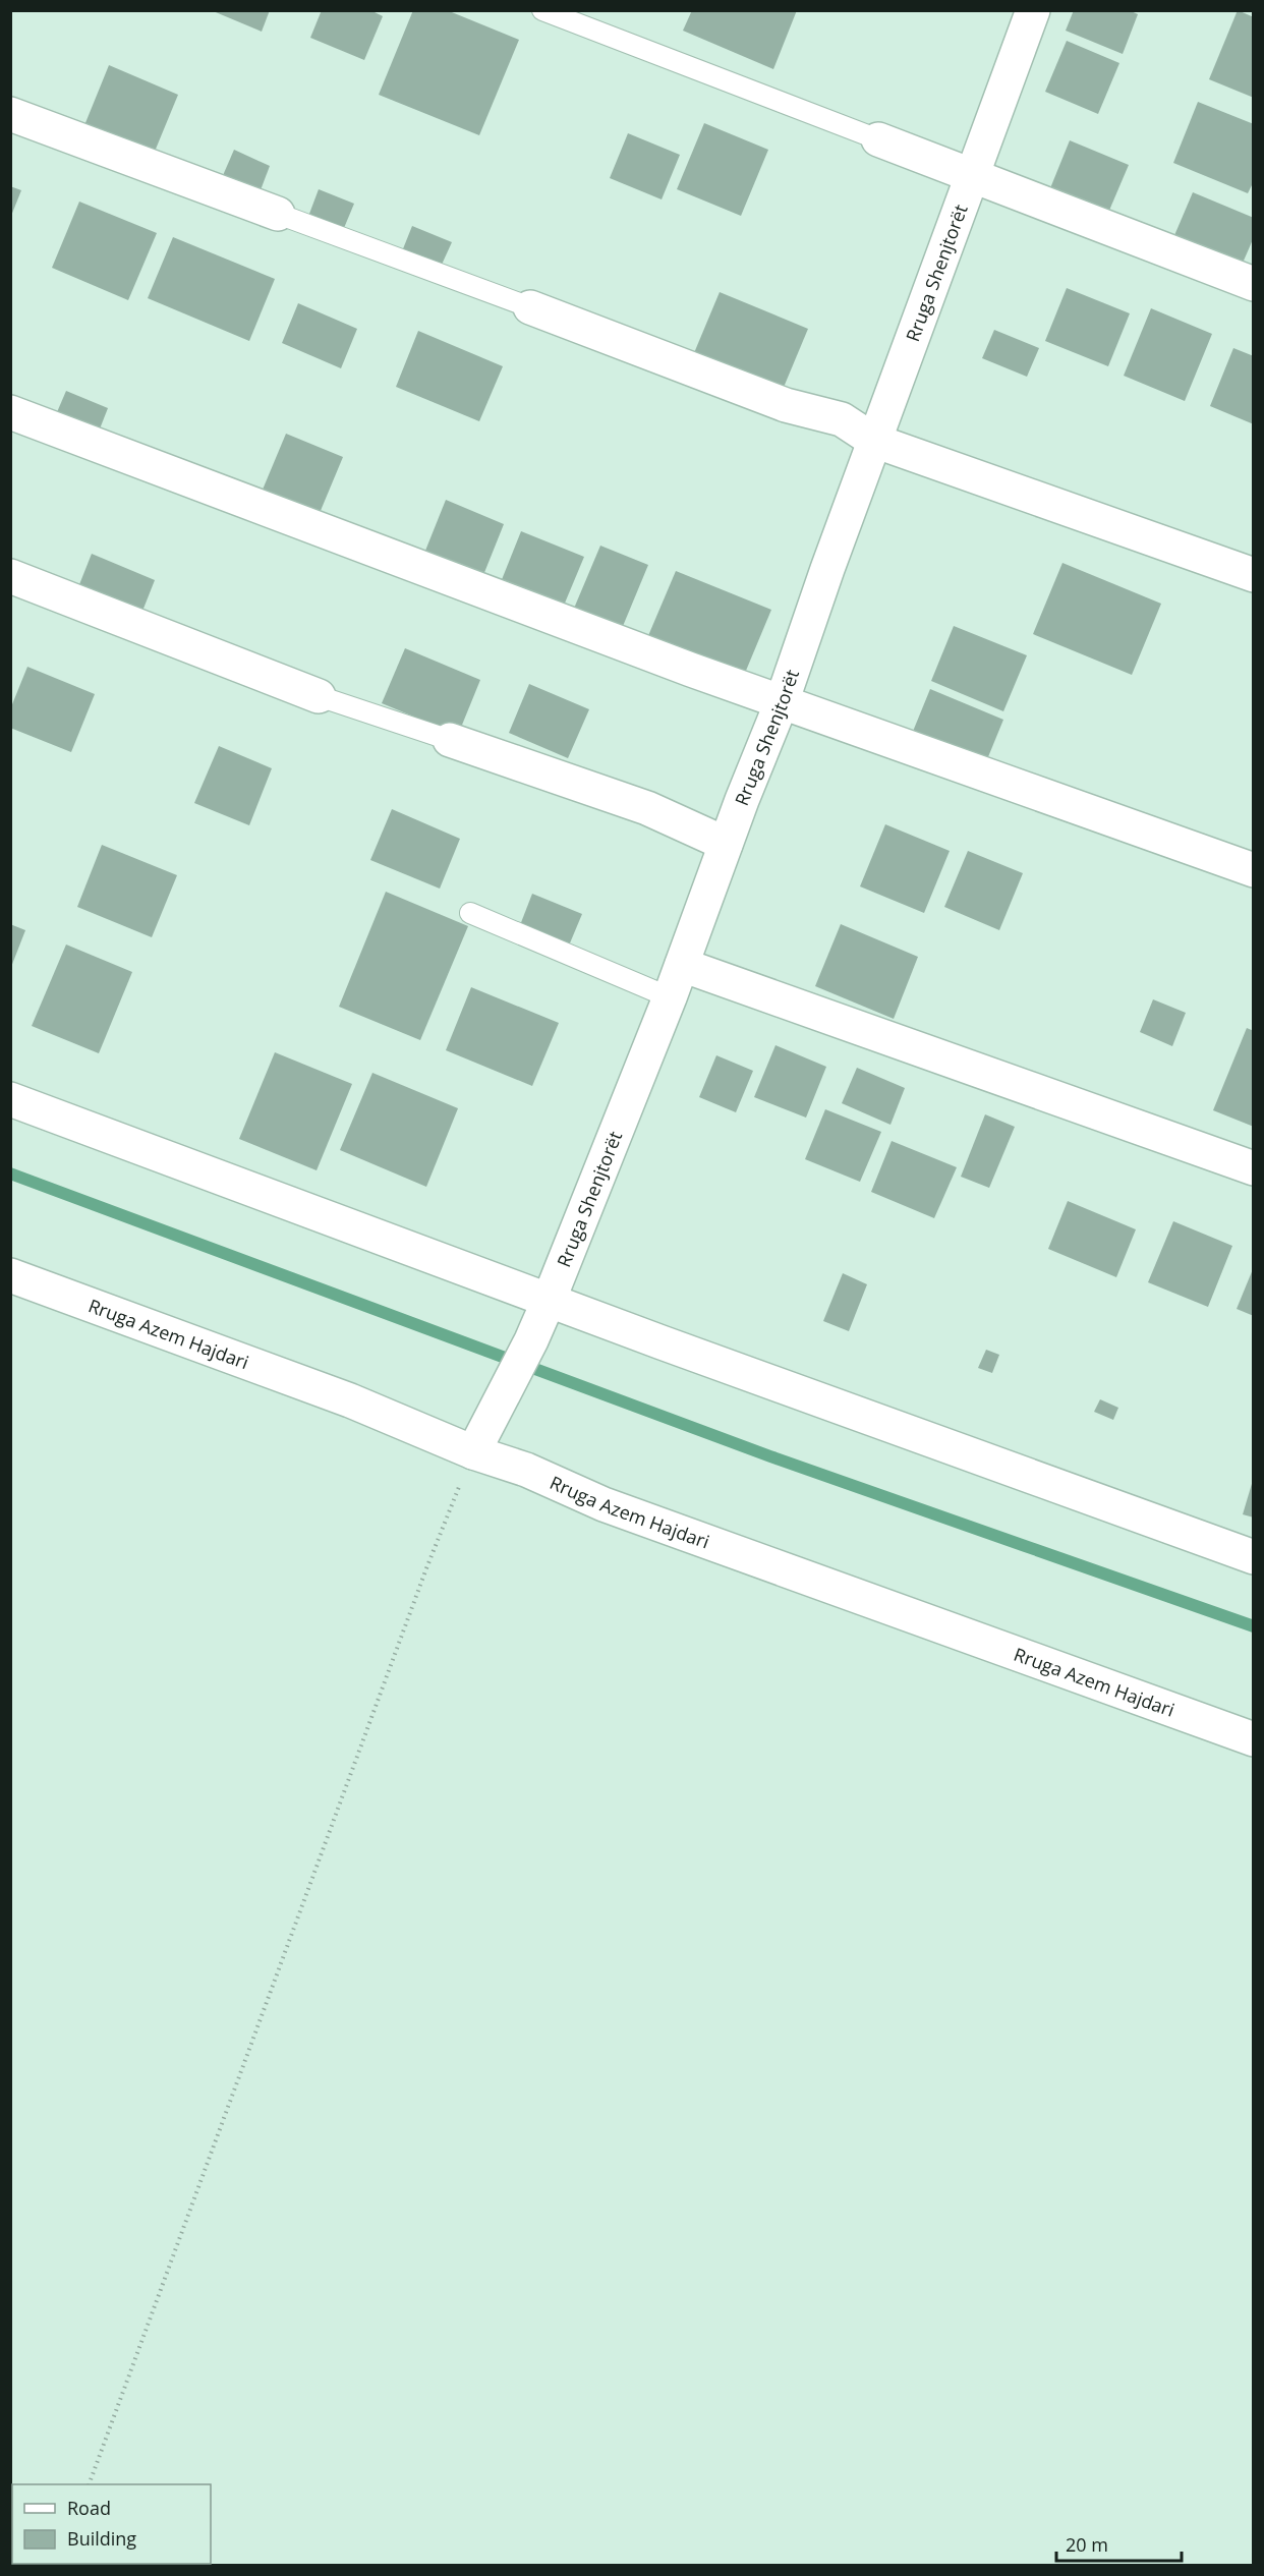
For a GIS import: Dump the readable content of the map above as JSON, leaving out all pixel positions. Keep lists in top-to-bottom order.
{
  "streets": {
    "street": ["Rruga Shenjtorët", "Rruga Azem Hajdari"]
  },
  "crossings": [
    ["Rruga Shenjtorët", "Rruga Azem Hajdari"]
  ],
  "legend": ["Road", "Building"],
  "scale_bar": "20 m"
}
